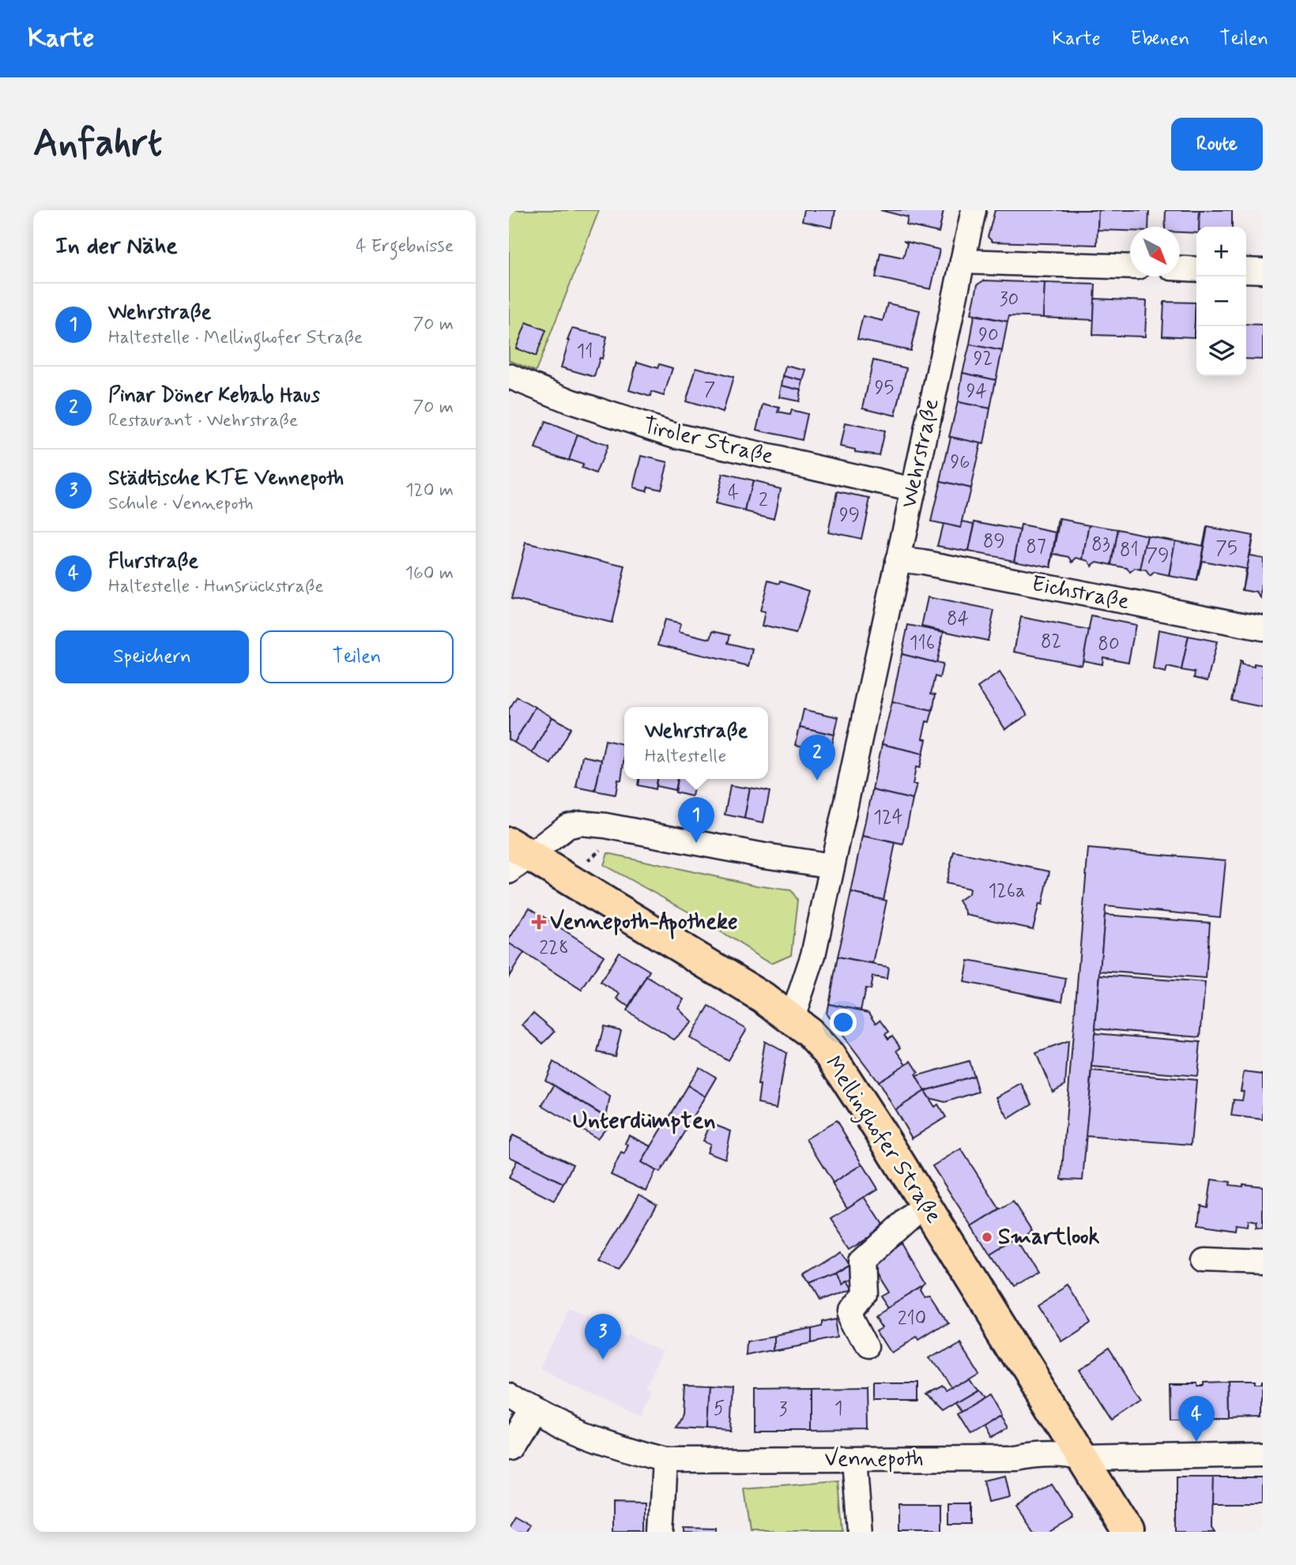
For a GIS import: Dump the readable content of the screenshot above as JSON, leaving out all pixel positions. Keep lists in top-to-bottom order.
{
  "streets": {
    "main road": ["Mellinghofer Straße"],
    "street": [
      "Tiroler Straße",
      "Wehrstraße",
      "Eichstraße",
      "Vennepoth"
    ]
  },
  "crossings": [
    ["Tiroler Straße", "Wehrstraße"],
    ["Wehrstraße", "Eichstraße"],
    ["Wehrstraße", "Mellinghofer Straße"],
    ["Mellinghofer Straße", "Vennepoth"]
  ],
  "districts": ["Unterdümpten"],
  "places": {
    "health": ["Vennepoth-Apotheke"],
    "other": ["Smartlook"]
  },
  "house_numbers": [
    "30",
    "90",
    "11",
    "92",
    "95",
    "7",
    "94",
    "96",
    "4",
    "2",
    "99",
    "89",
    "83",
    "87",
    "75",
    "81",
    "79",
    "84",
    "82",
    "116",
    "80",
    "124",
    "126a",
    "228",
    "210",
    "5",
    "1",
    "3"
  ],
  "north": "bottom right",
  "page": {
    "header": "Karte",
    "nav": ["Karte", "Ebenen", "Teilen"],
    "buttons": [
      "Route",
      ["Speichern", "Teilen"]
    ],
    "title": "Anfahrt",
    "heading": ["In der Nähe", "4 Ergebnisse"],
    "map_buttons": ["+", "−"],
    "list": [
      {
        "mark": "1",
        "name": "Wehrstraße",
        "note": "Haltestelle · Mellinghofer Straße",
        "value": "70 m"
      },
      {
        "mark": "2",
        "name": "Pinar Döner Kebab Haus",
        "note": "Restaurant · Wehrstraße",
        "value": "70 m"
      },
      {
        "mark": "3",
        "name": "Städtische KTE Vennepoth",
        "note": "Schule · Vennepoth",
        "value": "120 m"
      },
      {
        "mark": "4",
        "name": "Flurstraße",
        "note": "Haltestelle · Hunsrückstraße",
        "value": "160 m"
      }
    ],
    "popup": ["Wehrstraße", "Haltestelle"],
    "pins": [
      "2",
      "1",
      "3",
      "4"
    ]
  }
}
